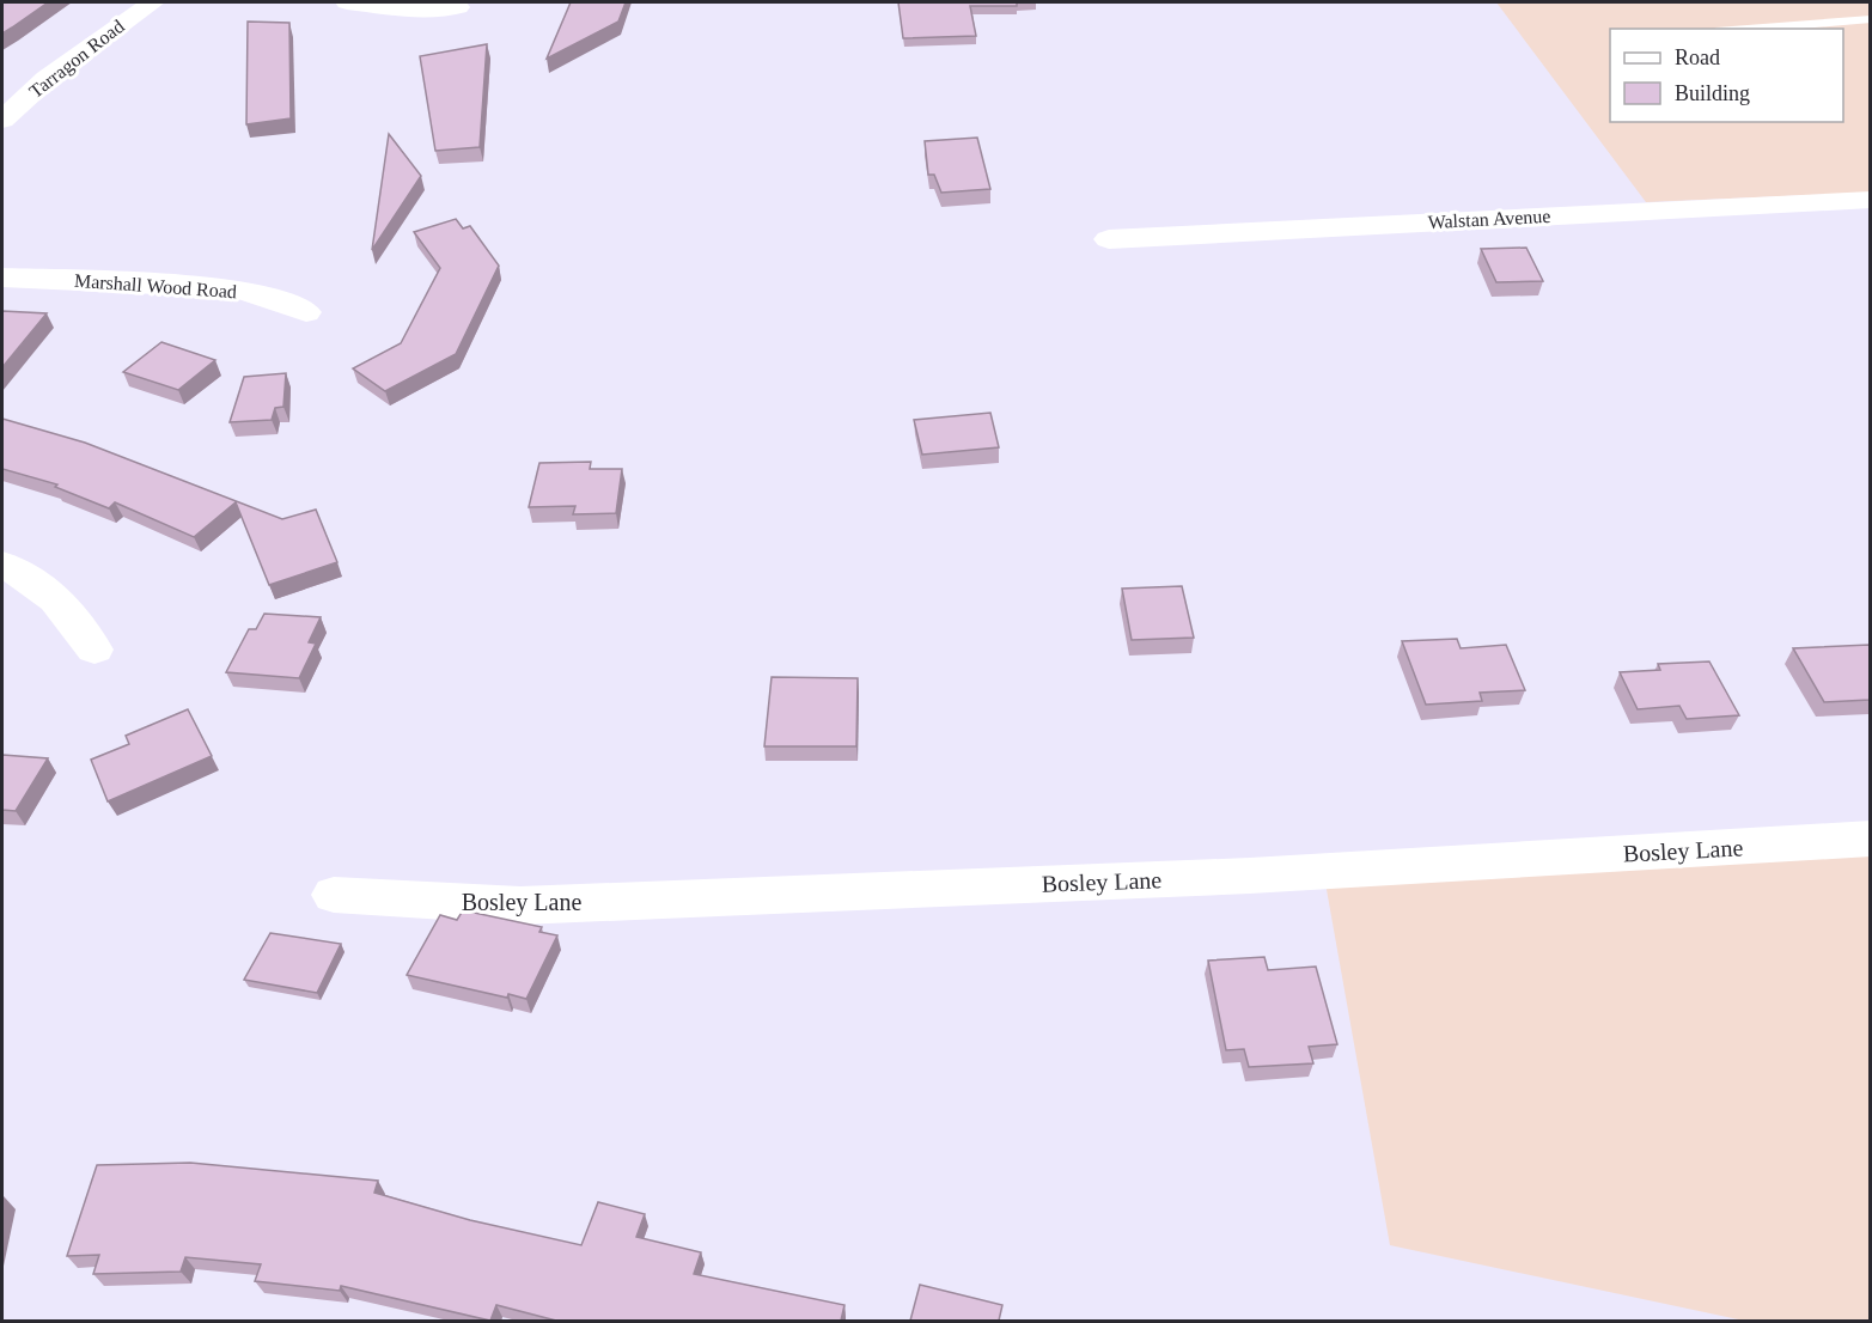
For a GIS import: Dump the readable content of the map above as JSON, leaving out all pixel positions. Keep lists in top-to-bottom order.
{
  "streets": {
    "street": [
      "Tarragon Road",
      "Walstan Avenue",
      "Marshall Wood Road",
      "Bosley Lane"
    ]
  },
  "legend": ["Road", "Building"]
}
